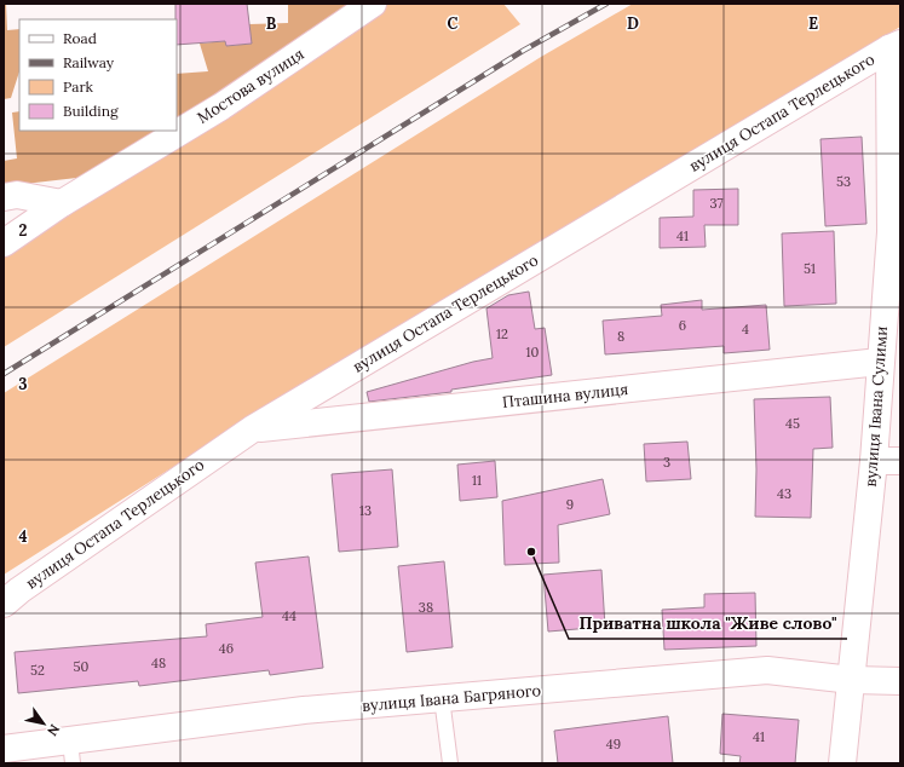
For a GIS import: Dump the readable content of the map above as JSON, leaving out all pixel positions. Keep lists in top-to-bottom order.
{
  "streets": {
    "street": [
      "Мостова вулиця",
      "вулиця Остапа Терлецького",
      "Пташина вулиця",
      "вулиця Івана Сулими",
      "вулиця Івана Багряного"
    ]
  },
  "crossings": [
    ["вулиця Остапа Терлецького", "Пташина вулиця"],
    ["вулиця Остапа Терлецького", "вулиця Івана Сулими"],
    ["Пташина вулиця", "вулиця Івана Сулими"],
    ["вулиця Івана Сулими", "вулиця Івана Багряного"]
  ],
  "places": ["Приватна школа \"Живе слово\""],
  "house_numbers": [
    "53",
    "37",
    "41",
    "51",
    "6",
    "4",
    "12",
    "8",
    "10",
    "45",
    "3",
    "11",
    "43",
    "9",
    "13",
    "38",
    "44",
    "46",
    "48",
    "50",
    "52",
    "41",
    "49"
  ],
  "legend": [
    "Road",
    "Railway",
    "Park",
    "Building"
  ],
  "north": "bottom right",
  "grid": {
    "columns": [
      "B",
      "C",
      "D",
      "E"
    ],
    "rows": ["2", "3", "4"]
  }
}
